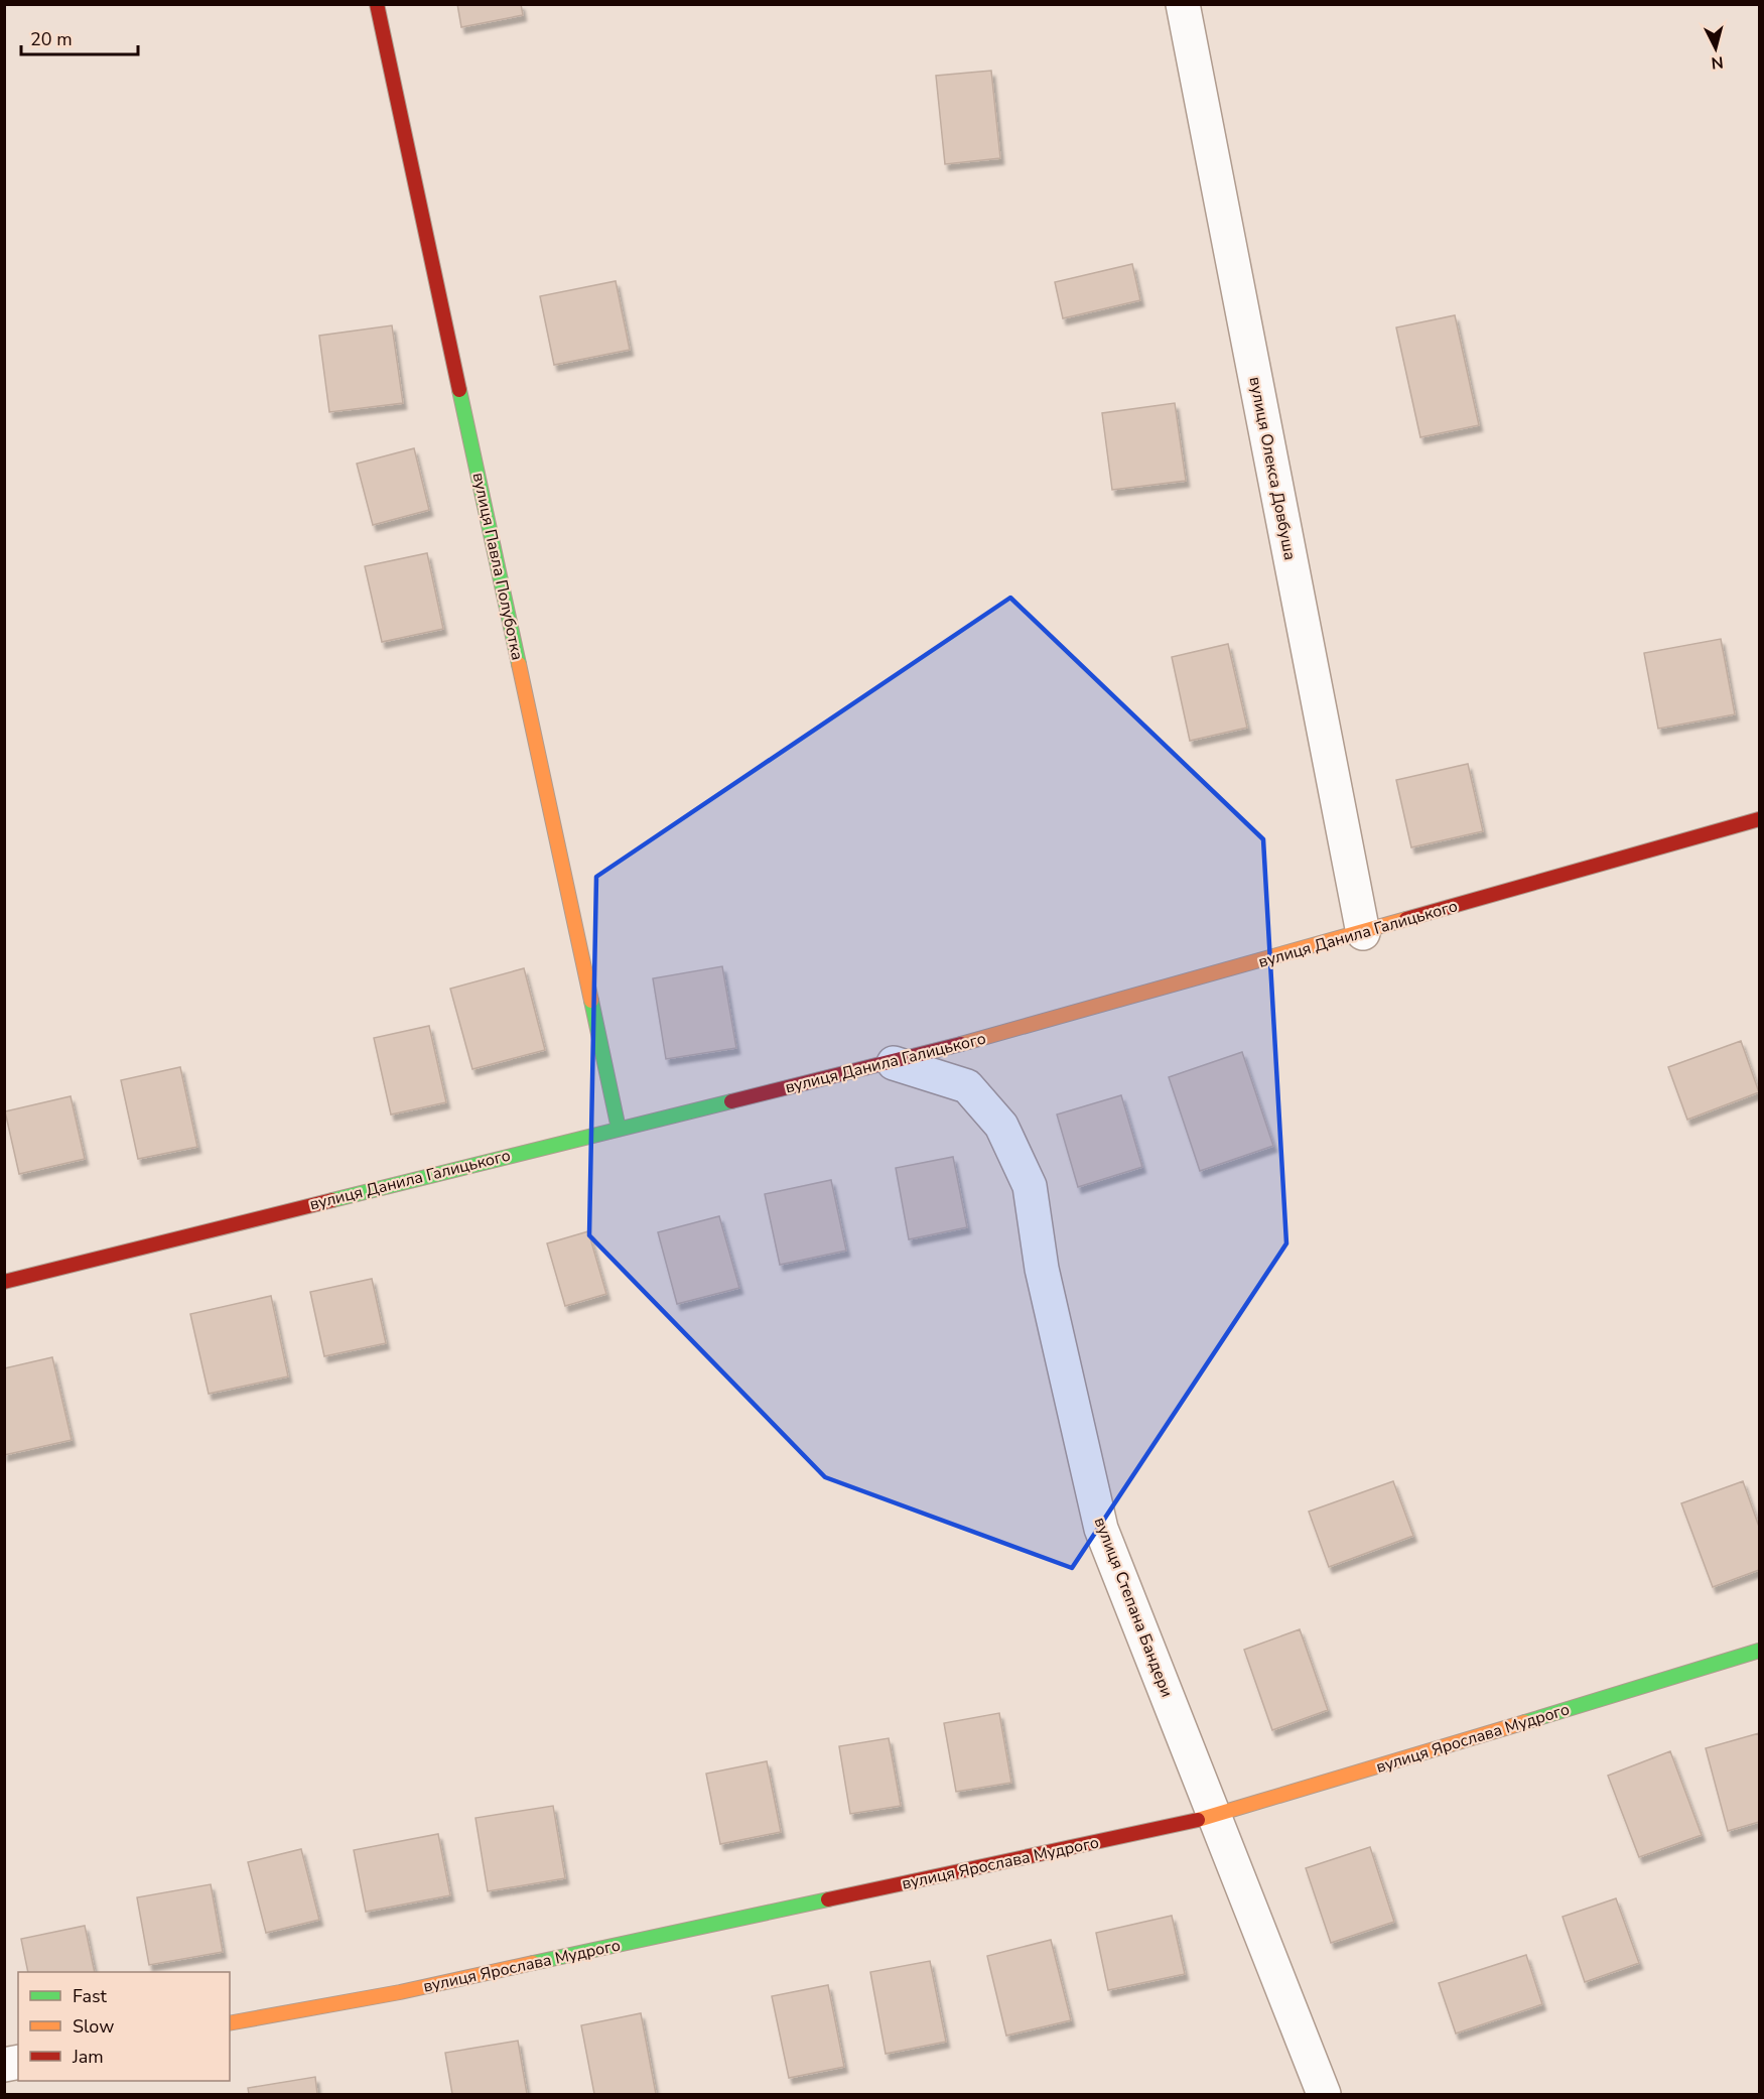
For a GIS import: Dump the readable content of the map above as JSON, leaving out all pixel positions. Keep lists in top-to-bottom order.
{
  "streets": {
    "street": [
      "вулиця Олекса Довбуша",
      "вулиця Павла Полуботка",
      "вулиця Данила Галицького",
      "вулиця Степана Бандери",
      "вулиця Ярослава Мудрого"
    ]
  },
  "crossings": [
    ["вулиця Олекса Довбуша", "вулиця Данила Галицького"],
    ["вулиця Павла Полуботка", "вулиця Данила Галицького"],
    ["вулиця Данила Галицького", "вулиця Степана Бандери"],
    ["вулиця Степана Бандери", "вулиця Ярослава Мудрого"]
  ],
  "legend": ["Fast", "Slow", "Jam"],
  "scale_bar": "20 m",
  "north": "bottom"
}
